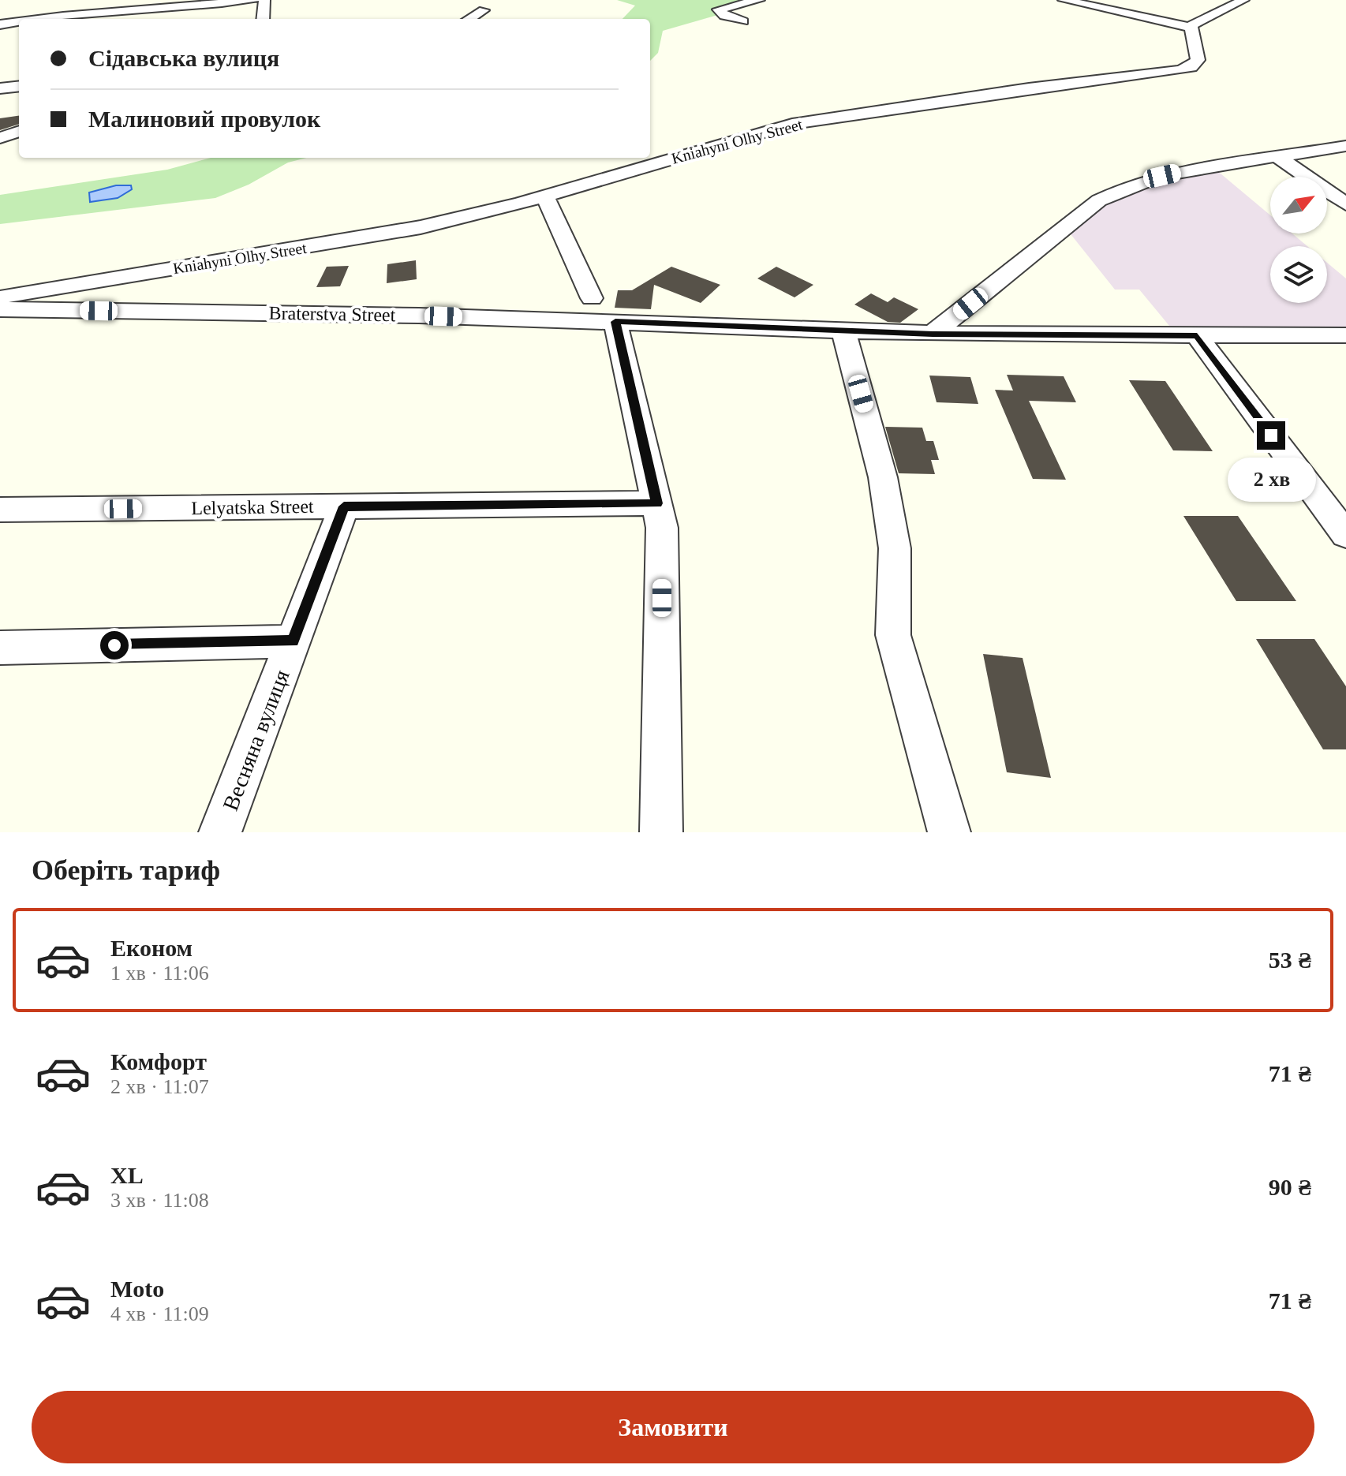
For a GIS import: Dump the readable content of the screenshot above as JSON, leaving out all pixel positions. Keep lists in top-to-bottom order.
{
  "streets": {
    "street": [
      "Kniahyni Olhy Street",
      "Braterstva Street",
      "Lelyatska Street",
      "Весняна вулиця"
    ]
  },
  "crossings": [
    ["Lelyatska Street", "Весняна вулиця"]
  ],
  "north": "top right",
  "page": {
    "banner": ["Сідавська вулиця", "Малиновий провулок"],
    "bubble": "2 хв",
    "heading": "Оберіть тариф",
    "list": [
      {
        "name": "Економ",
        "note": "1 хв · 11:06",
        "value": "53 ₴"
      },
      {
        "name": "Комфорт",
        "note": "2 хв · 11:07",
        "value": "71 ₴"
      },
      {
        "name": "XL",
        "note": "3 хв · 11:08",
        "value": "90 ₴"
      },
      {
        "name": "Moto",
        "note": "4 хв · 11:09",
        "value": "71 ₴"
      }
    ],
    "buttons": "Замовити"
  }
}
